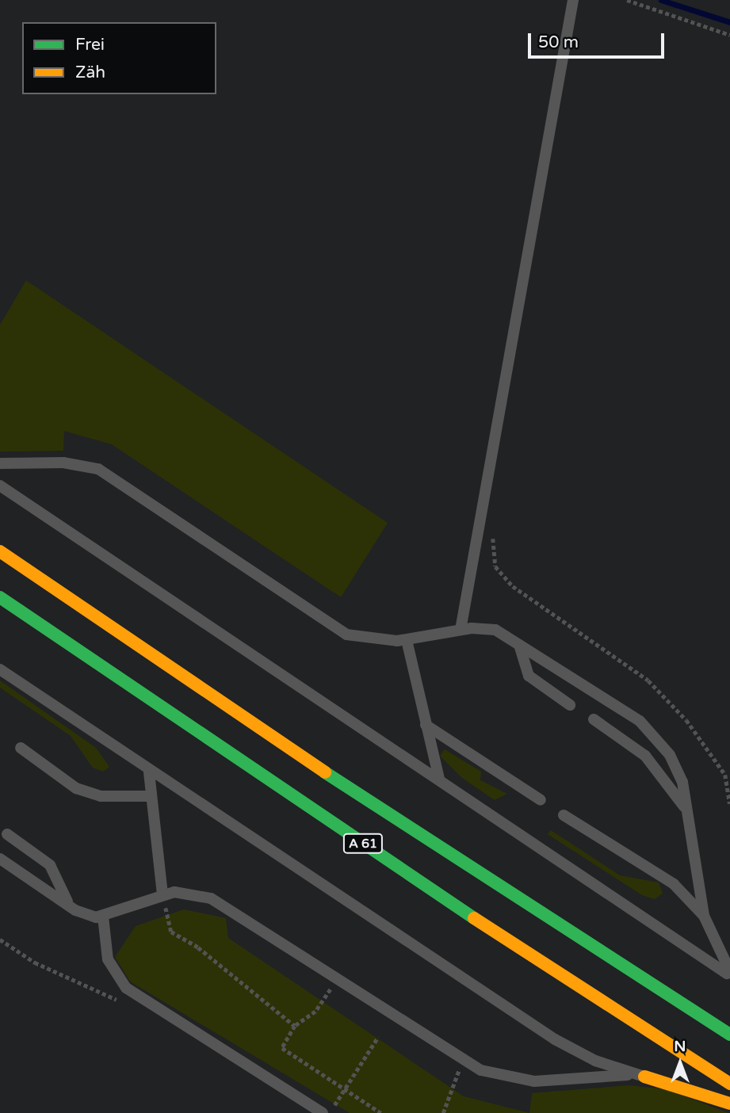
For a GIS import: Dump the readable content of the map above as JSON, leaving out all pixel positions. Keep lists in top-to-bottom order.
{
  "streets": {
    "highway": ["A 61"]
  },
  "legend": ["Frei", "Zäh"],
  "scale_bar": "50 m",
  "north": "top"
}
